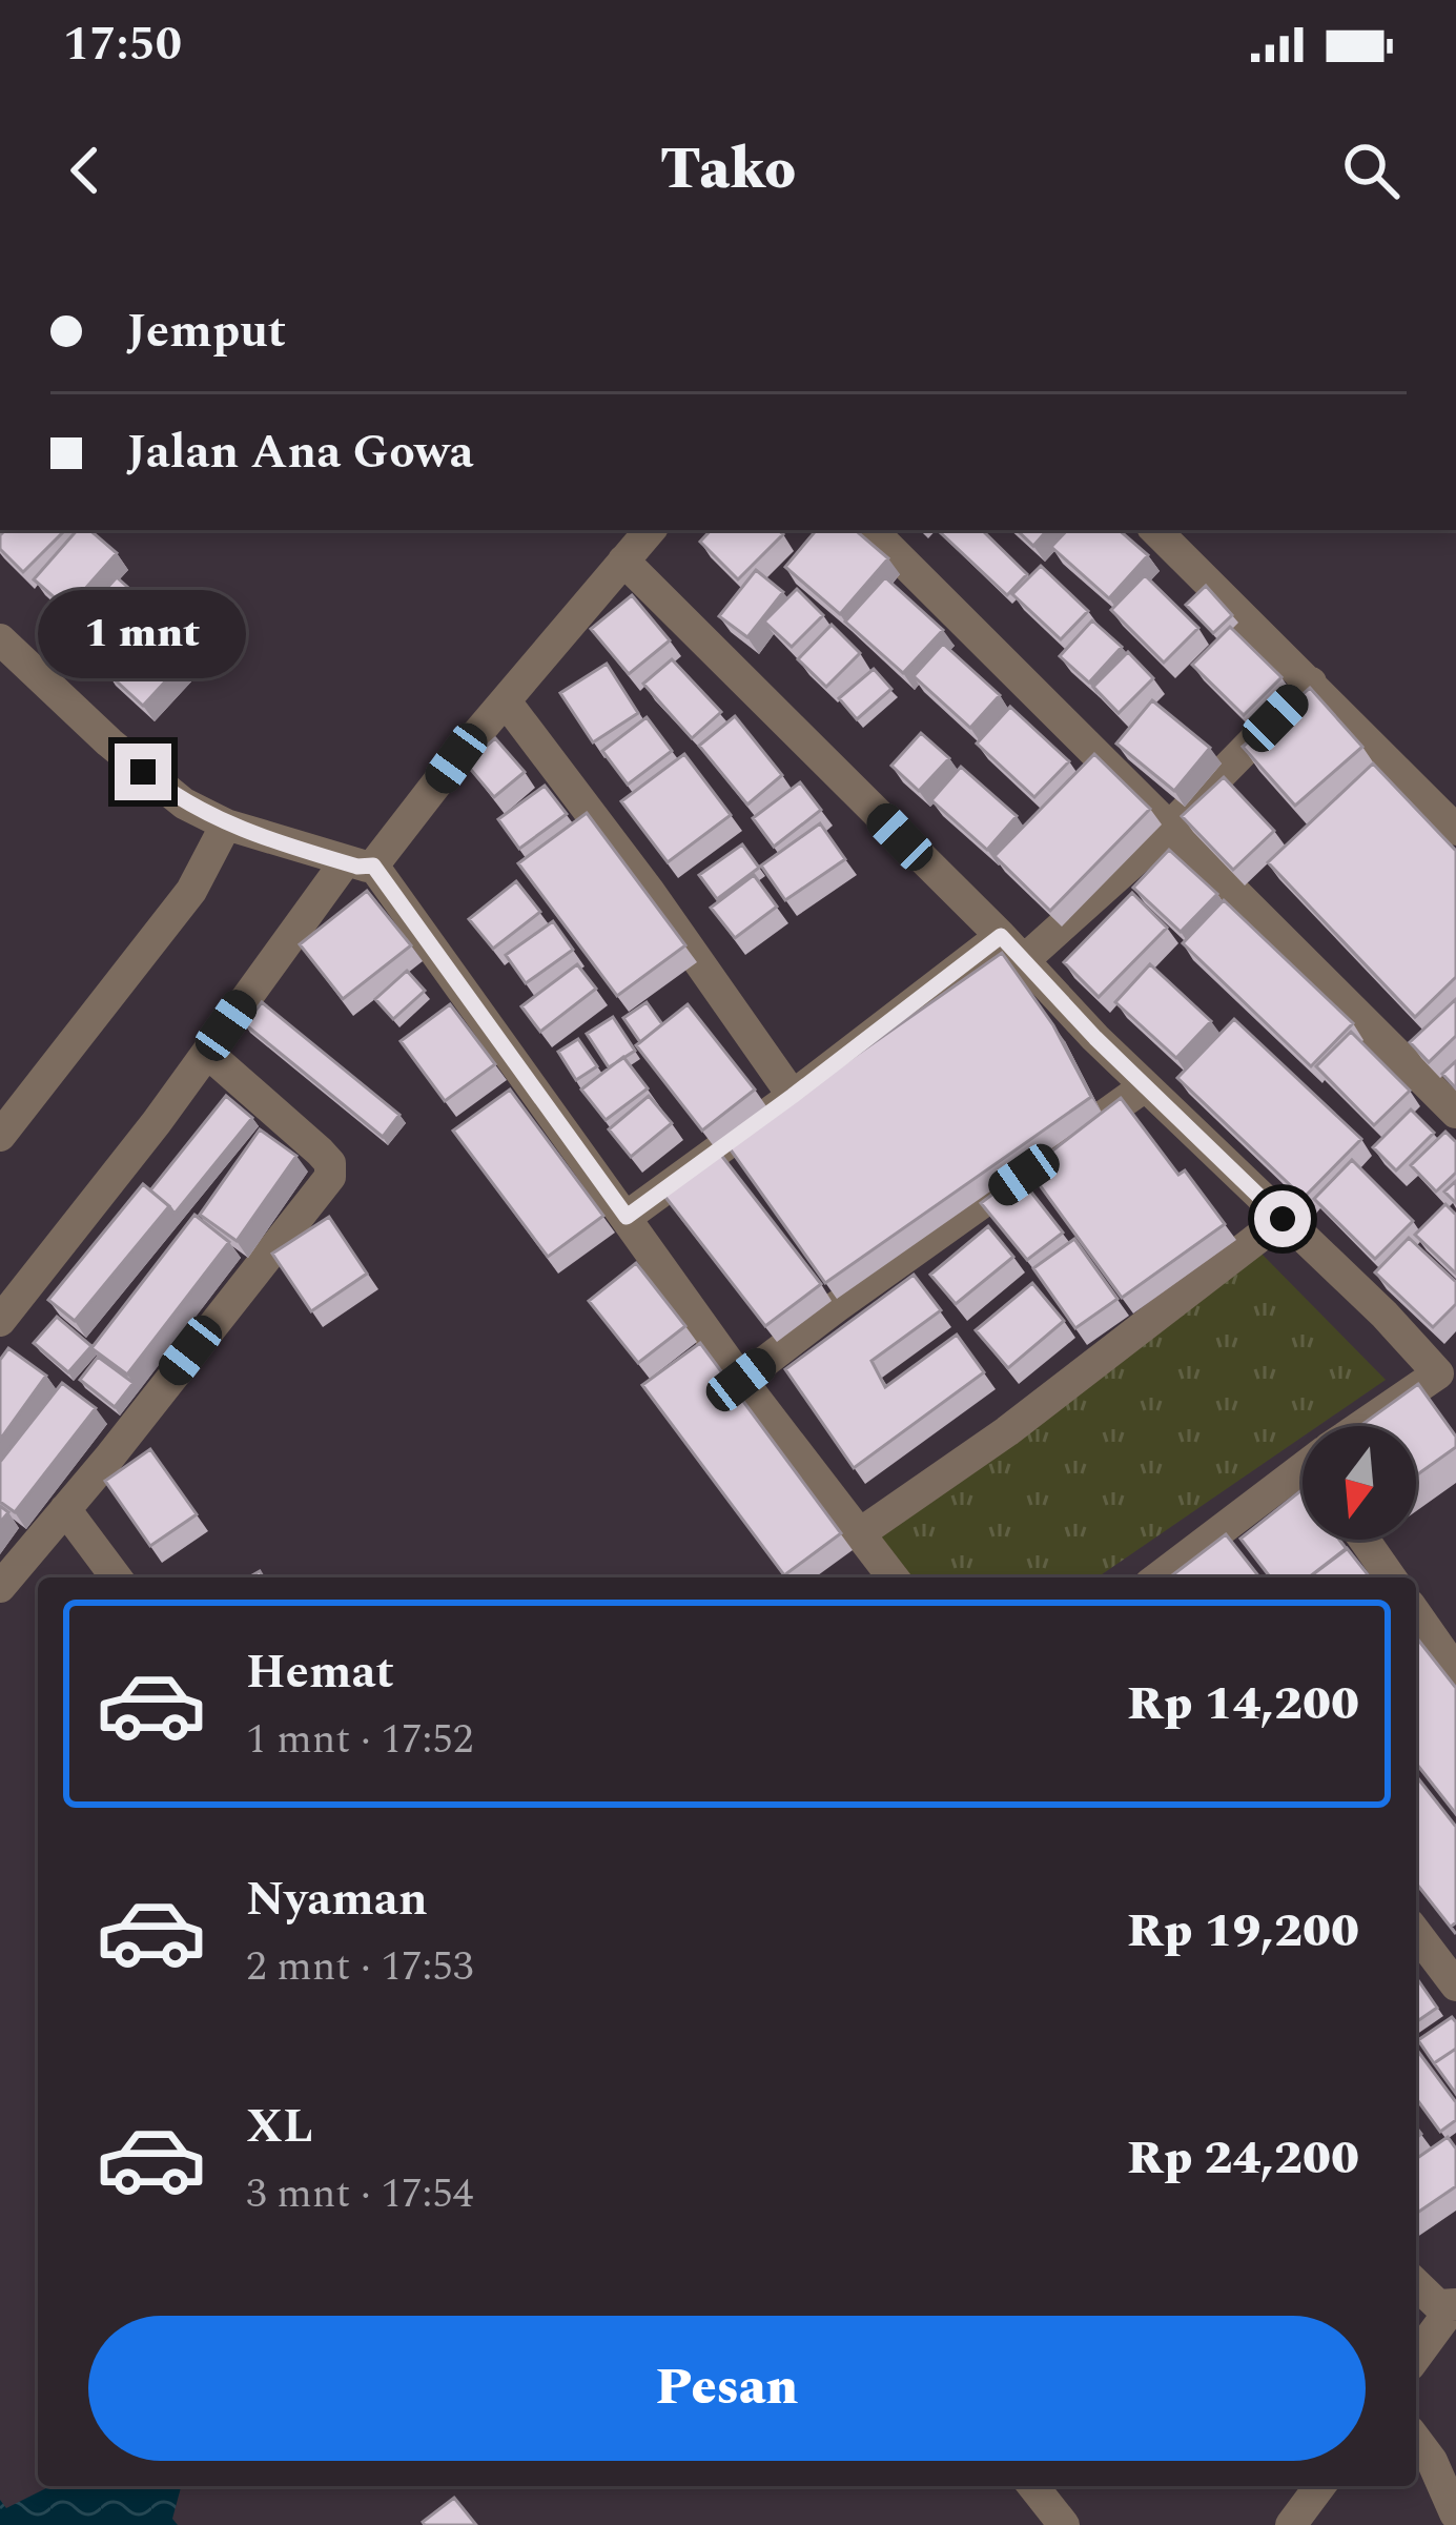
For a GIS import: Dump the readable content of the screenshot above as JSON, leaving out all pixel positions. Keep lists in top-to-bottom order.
{
  "north": "bottom",
  "page": {
    "status": "17:50",
    "header": "Tako",
    "banner": ["Jemput", "Jalan Ana Gowa"],
    "bubble": "1 mnt",
    "list": [
      {
        "name": "Hemat",
        "note": "1 mnt · 17:52",
        "value": "Rp 14,200"
      },
      {
        "name": "Nyaman",
        "note": "2 mnt · 17:53",
        "value": "Rp 19,200"
      },
      {
        "name": "XL",
        "note": "3 mnt · 17:54",
        "value": "Rp 24,200"
      }
    ],
    "buttons": "Pesan"
  }
}
